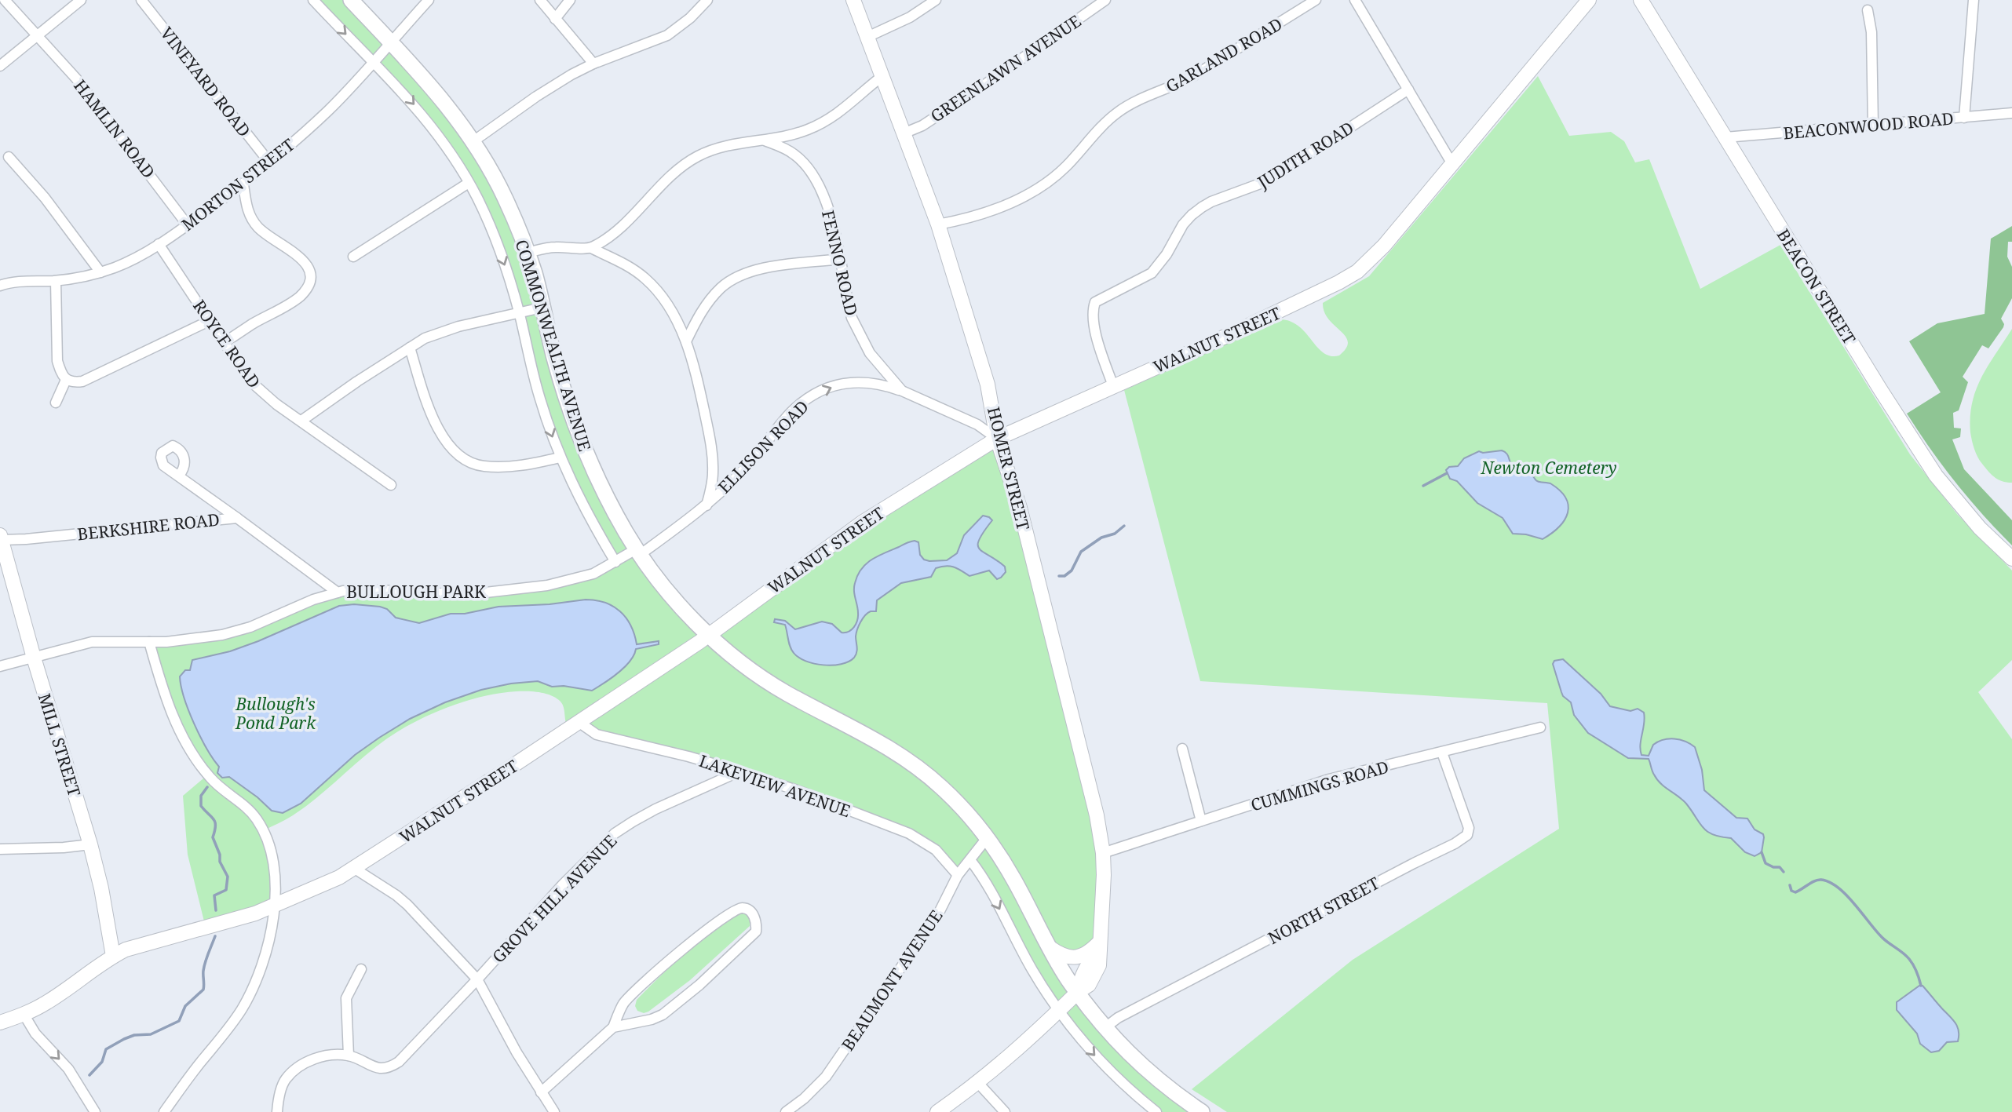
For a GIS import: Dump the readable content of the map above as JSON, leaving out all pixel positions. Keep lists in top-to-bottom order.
{
  "streets": {
    "main road": [
      "BEACON STREET",
      "WALNUT STREET",
      "COMMONWEALTH AVENUE",
      "HOMER STREET",
      "MILL STREET"
    ],
    "street": [
      "GARLAND ROAD",
      "GREENLAWN AVENUE",
      "VINEYARD ROAD",
      "BEACONWOOD ROAD",
      "HAMLIN ROAD",
      "JUDITH ROAD",
      "MORTON STREET",
      "FENNO ROAD",
      "ROYCE ROAD",
      "ELLISON ROAD",
      "BERKSHIRE ROAD",
      "BULLOUGH PARK",
      "LAKEVIEW AVENUE",
      "CUMMINGS ROAD",
      "GROVE HILL AVENUE",
      "NORTH STREET",
      "BEAUMONT AVENUE"
    ]
  },
  "crossings": [
    ["GARLAND ROAD", "HOMER STREET"],
    ["GREENLAWN AVENUE", "HOMER STREET"],
    ["VINEYARD ROAD", "MORTON STREET"],
    ["BEACONWOOD ROAD", "BEACON STREET"],
    ["HAMLIN ROAD", "MORTON STREET"],
    ["JUDITH ROAD", "WALNUT STREET"],
    ["MORTON STREET", "ROYCE ROAD"],
    ["MORTON STREET", "COMMONWEALTH AVENUE"],
    ["FENNO ROAD", "WALNUT STREET"],
    ["FENNO ROAD", "ELLISON ROAD"],
    ["FENNO ROAD", "HOMER STREET"],
    ["WALNUT STREET", "COMMONWEALTH AVENUE"],
    ["WALNUT STREET", "HOMER STREET"],
    ["WALNUT STREET", "MILL STREET"],
    ["WALNUT STREET", "LAKEVIEW AVENUE"],
    ["COMMONWEALTH AVENUE", "ELLISON ROAD"],
    ["COMMONWEALTH AVENUE", "HOMER STREET"],
    ["COMMONWEALTH AVENUE", "BULLOUGH PARK"],
    ["COMMONWEALTH AVENUE", "NORTH STREET"],
    ["COMMONWEALTH AVENUE", "BEAUMONT AVENUE"],
    ["ELLISON ROAD", "BULLOUGH PARK"],
    ["HOMER STREET", "CUMMINGS ROAD"],
    ["BERKSHIRE ROAD", "BULLOUGH PARK"],
    ["BERKSHIRE ROAD", "MILL STREET"],
    ["BULLOUGH PARK", "MILL STREET"],
    ["LAKEVIEW AVENUE", "GROVE HILL AVENUE"],
    ["LAKEVIEW AVENUE", "BEAUMONT AVENUE"],
    ["CUMMINGS ROAD", "NORTH STREET"]
  ],
  "one_way": ["ELLISON ROAD"],
  "parks": ["Newton Cemetery", "Bullough's Pond Park"]
}
